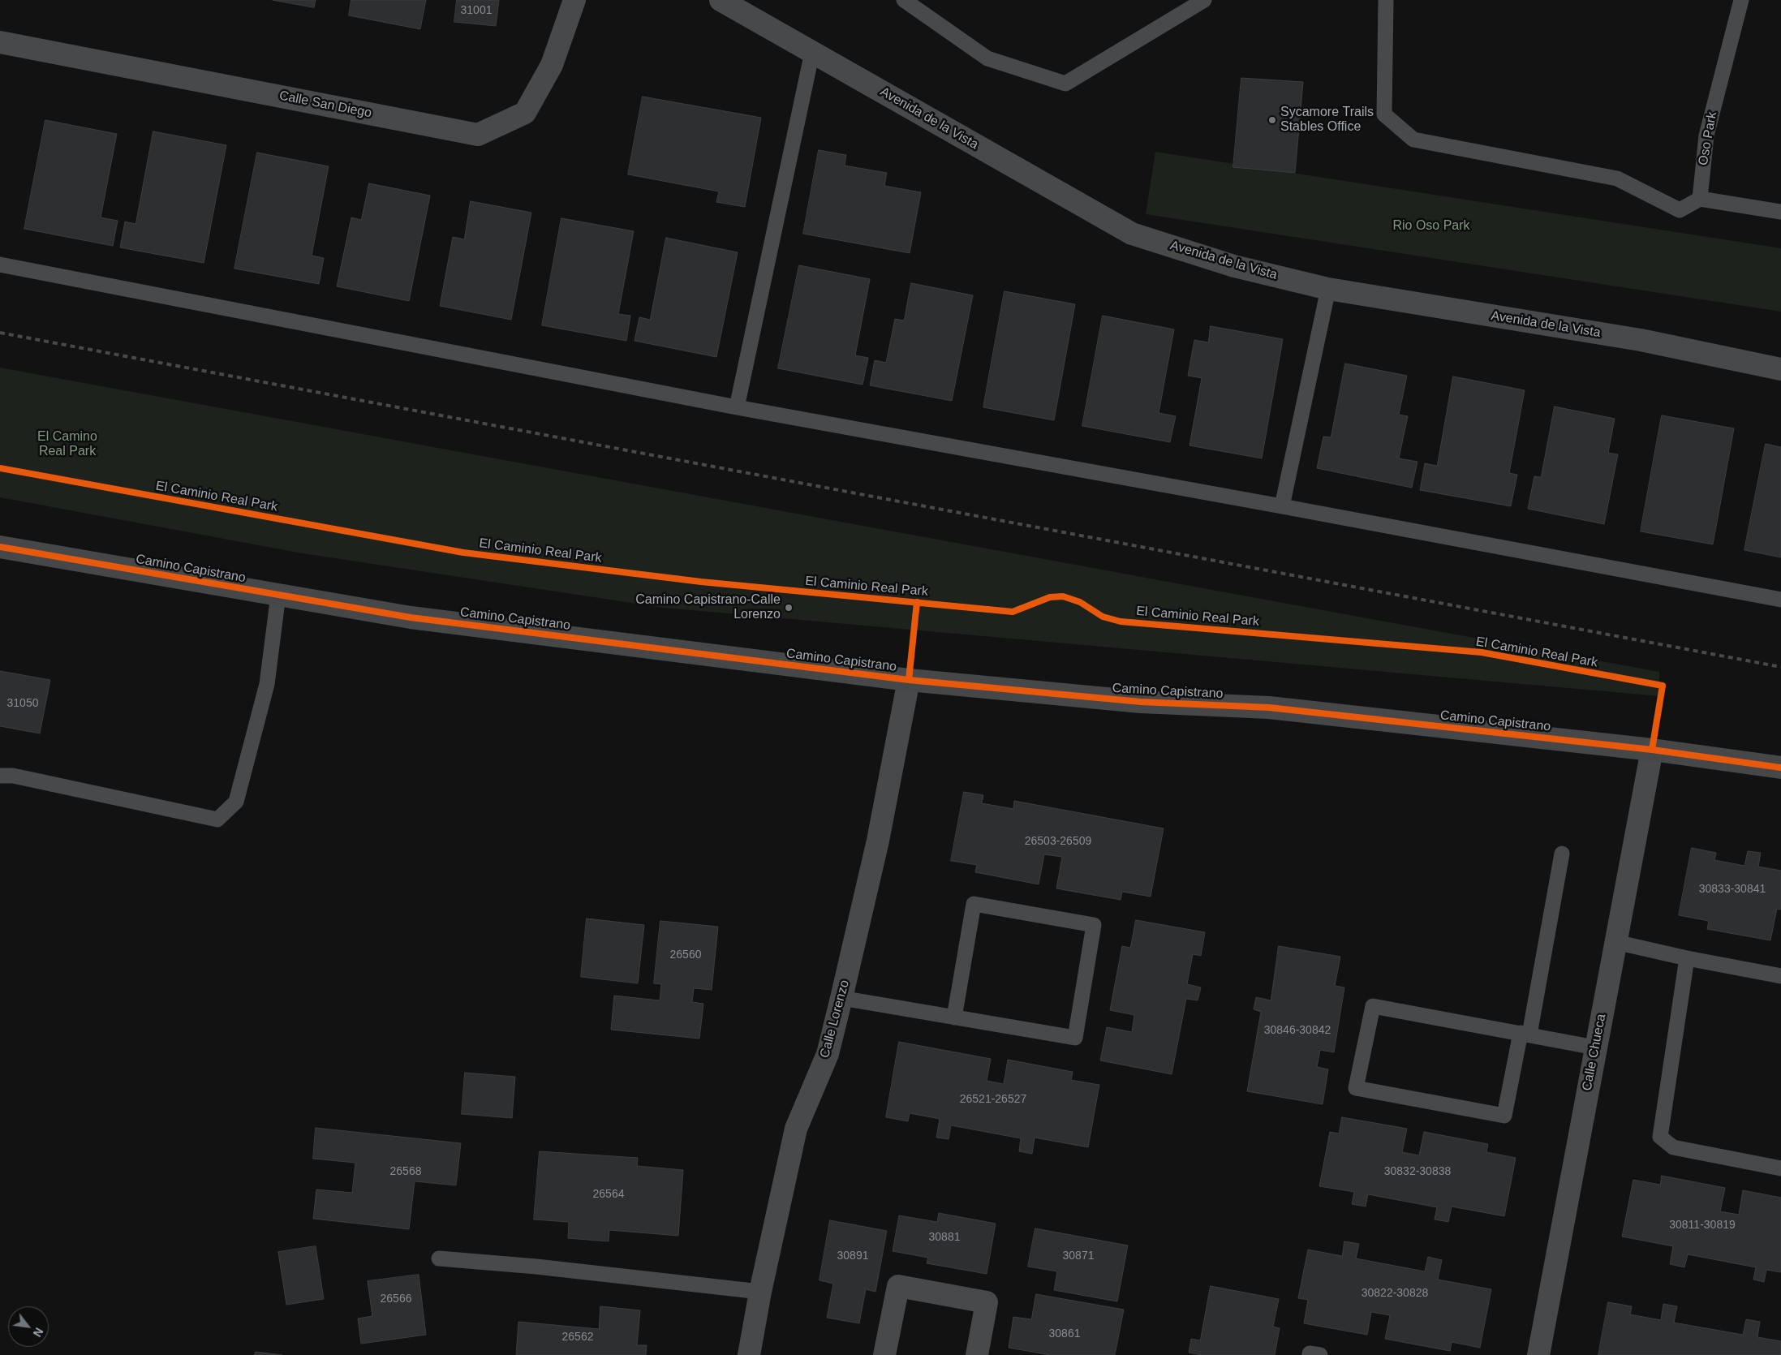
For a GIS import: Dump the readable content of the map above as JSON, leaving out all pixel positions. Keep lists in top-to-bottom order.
{
  "streets": {
    "main road": ["Camino Capistrano"],
    "street": [
      "Calle San Diego",
      "Avenida de la Vista",
      "Calle Lorenzo",
      "Calle Chueca"
    ],
    "lane": ["Oso Park"],
    "cycle path": ["El Caminio Real Park"]
  },
  "crossings": [
    ["Camino Capistrano", "Calle Lorenzo"],
    ["Camino Capistrano", "Calle Chueca"]
  ],
  "parks": ["Rio Oso Park", "El Camino Real Park"],
  "places": ["Sycamore Trails Stables Office", "Camino Capistrano-Calle Lorenzo"],
  "house_numbers": [
    "31001",
    "31050",
    "26503-26509",
    "30833-30841",
    "26560",
    "30846-30842",
    "26521-26527",
    "26568",
    "30832-30838",
    "26564",
    "30811-30819",
    "30881",
    "30891",
    "30871",
    "30822-30828",
    "26566",
    "30861",
    "26562"
  ],
  "north": "bottom right"
}
